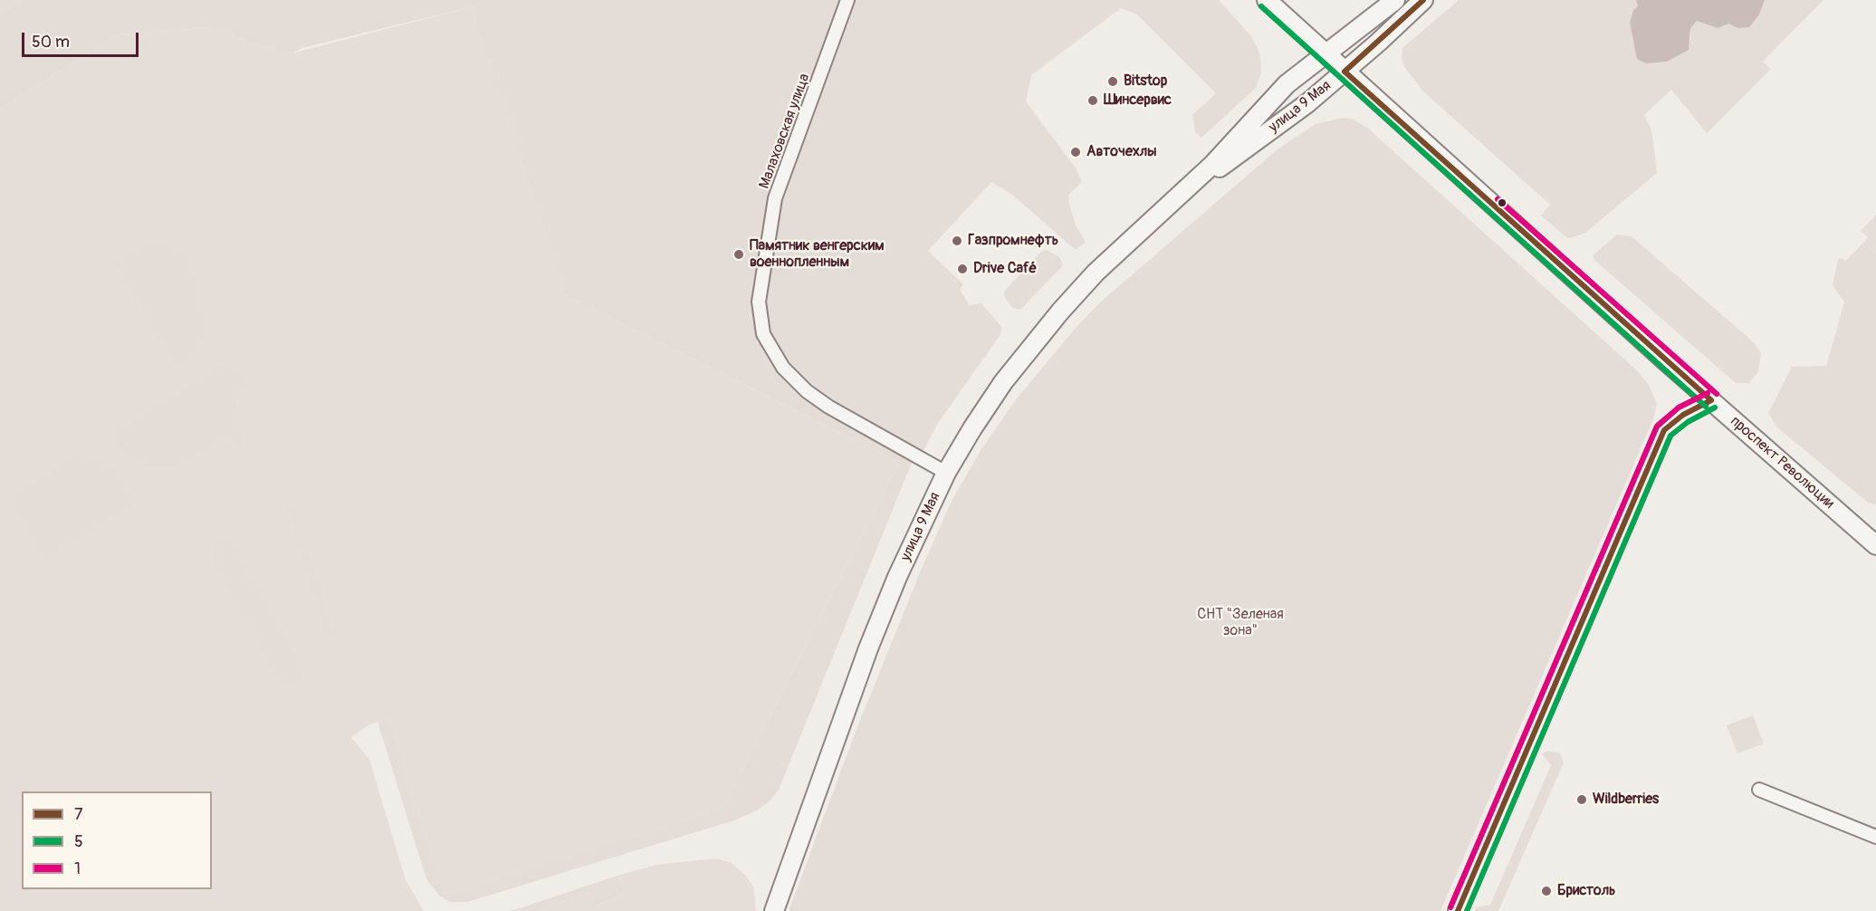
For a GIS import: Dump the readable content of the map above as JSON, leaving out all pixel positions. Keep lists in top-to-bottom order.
{
  "streets": {
    "main road": ["улица 9 Мая", "проспект Революции"],
    "street": ["Малаховская улица"]
  },
  "crossings": [
    ["улица 9 Мая", "Малаховская улица"],
    ["улица 9 Мая", "проспект Революции"]
  ],
  "parks": ["СНТ \"Зеленая зона\""],
  "places": [
    "Bitstop",
    "Шинсервис",
    "Авточехлы",
    "Газпромнефть",
    "Памятник венгерским военнопленным",
    "Drive Café",
    "Wildberries",
    "Бристоль"
  ],
  "lines": ["transit line 7", "transit line 5", "transit line 1"],
  "legend": ["7", "5", "1"],
  "scale_bar": "50 m"
}
